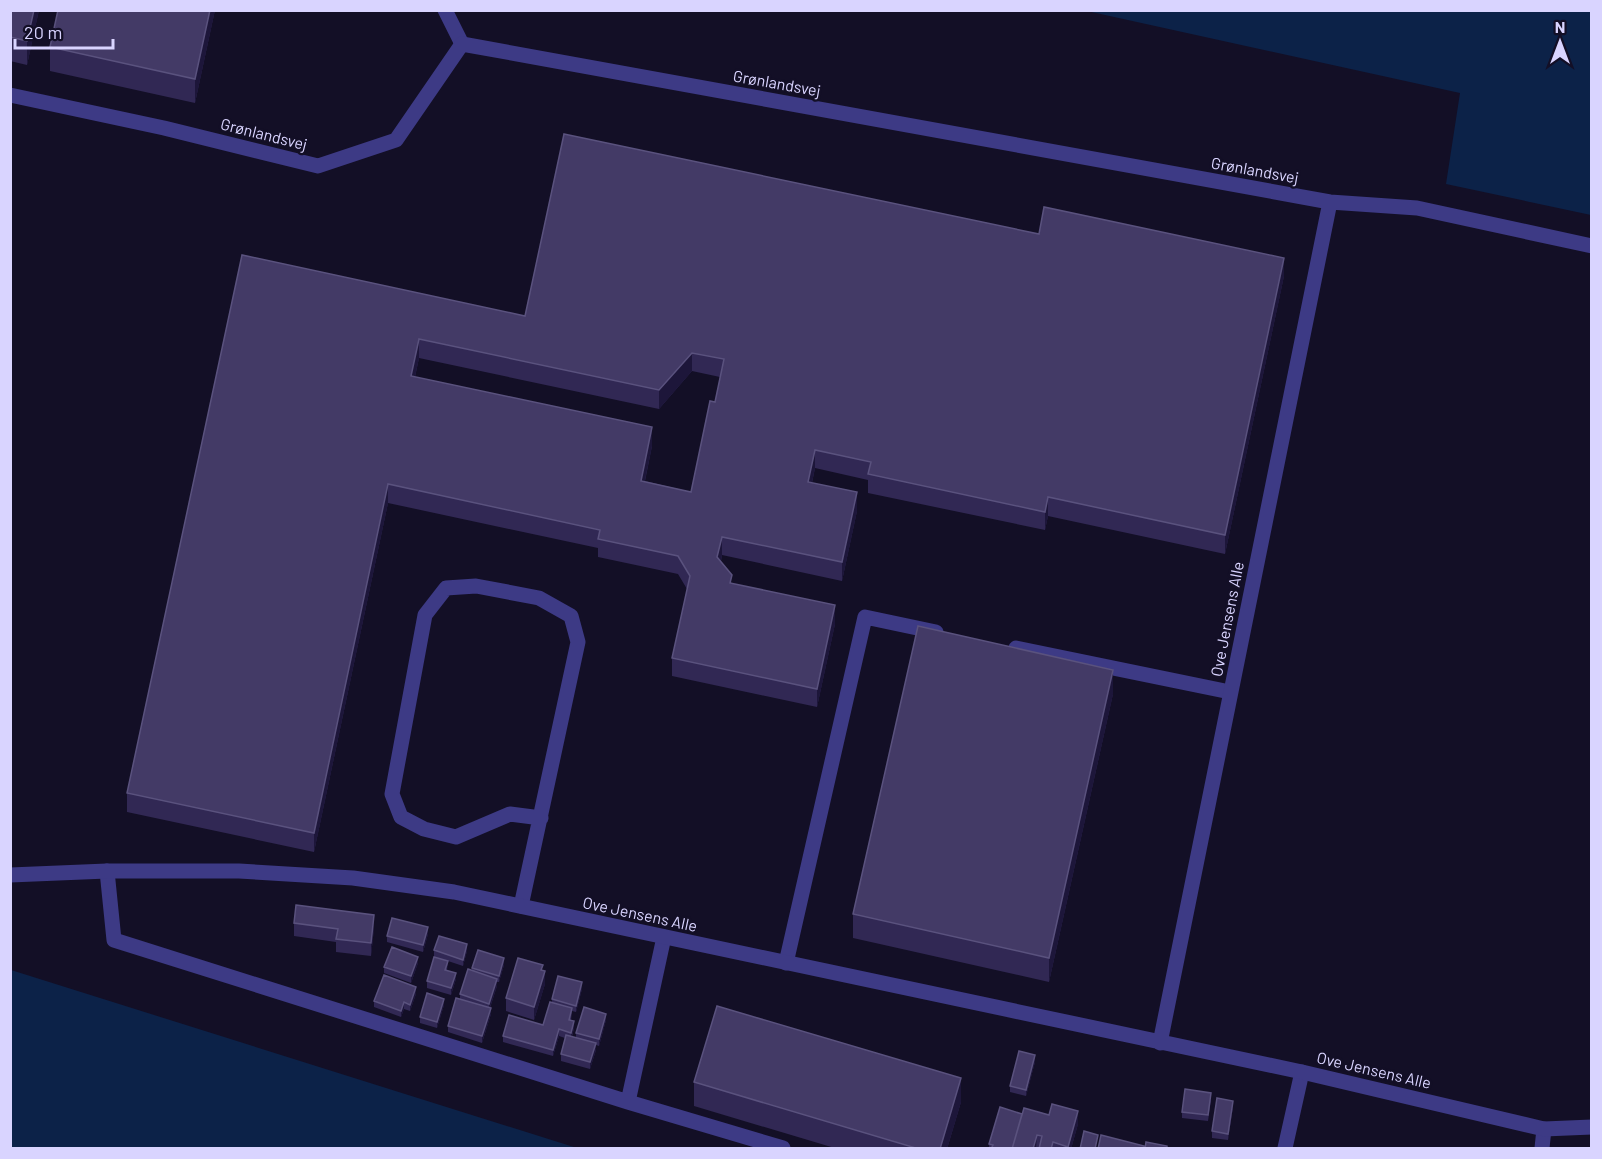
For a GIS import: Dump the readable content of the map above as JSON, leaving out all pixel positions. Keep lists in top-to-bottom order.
{
  "streets": {
    "street": ["Grønlandsvej", "Ove Jensens Alle"]
  },
  "crossings": [
    ["Grønlandsvej", "Ove Jensens Alle"]
  ],
  "scale_bar": "20 m",
  "north": "top"
}
